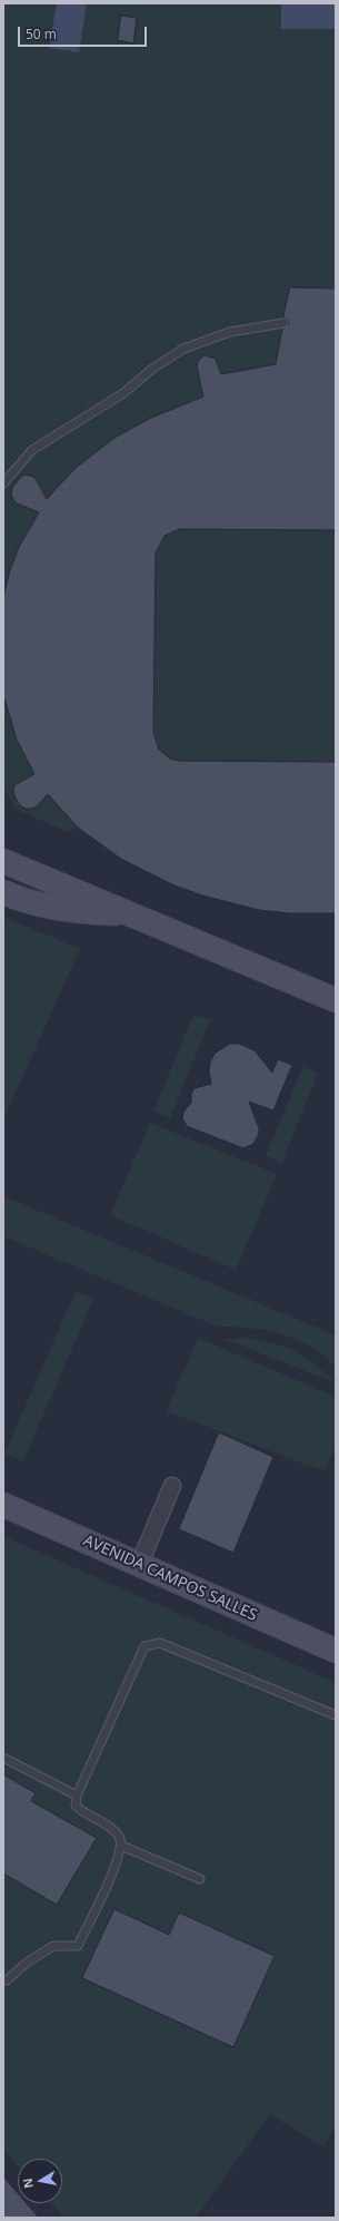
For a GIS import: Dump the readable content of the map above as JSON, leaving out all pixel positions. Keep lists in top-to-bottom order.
{
  "streets": {
    "main road": ["AVENIDA CAMPOS SALLES"]
  },
  "scale_bar": "50 m",
  "north": "left"
}
